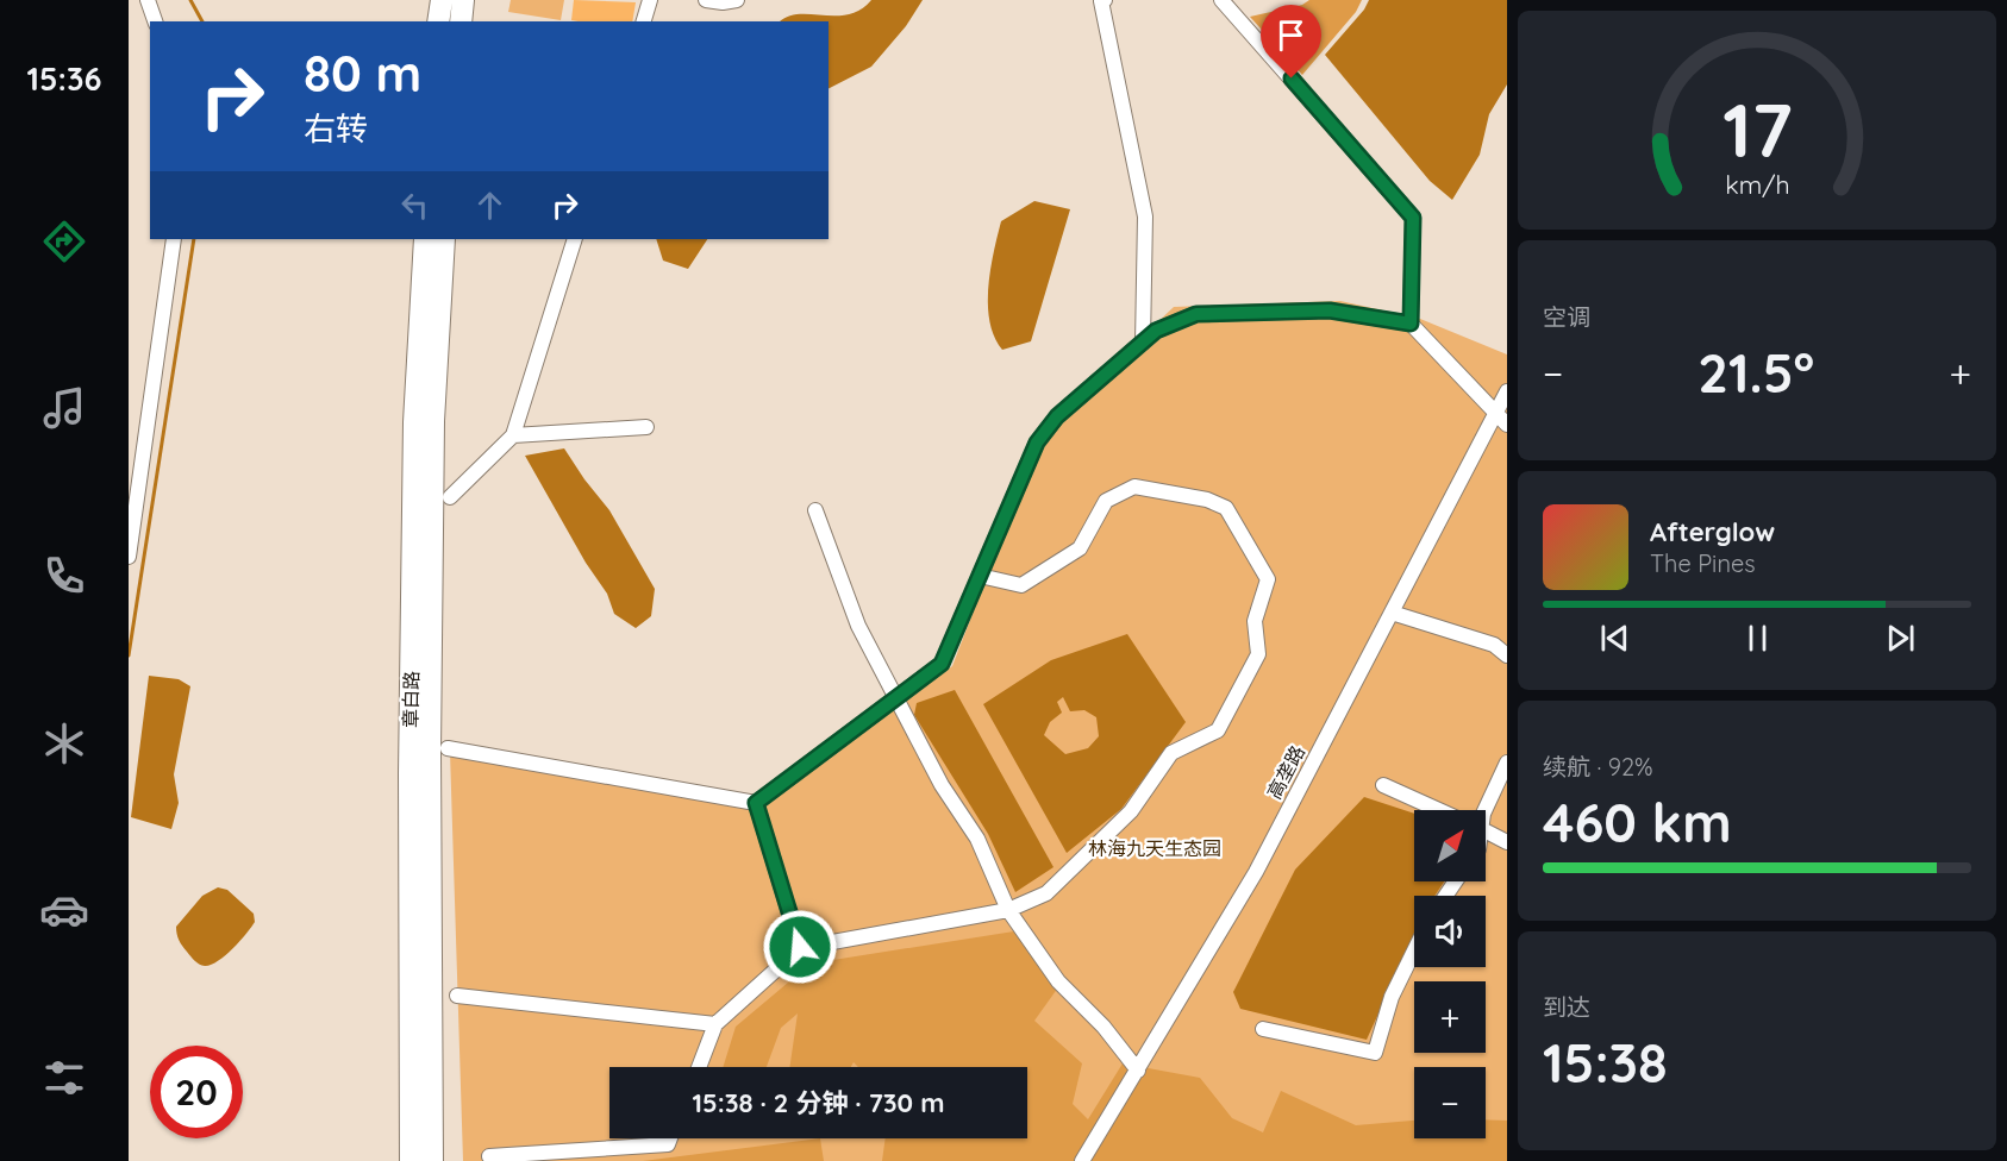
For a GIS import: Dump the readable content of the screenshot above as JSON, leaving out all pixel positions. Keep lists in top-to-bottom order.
{
  "streets": {
    "highway": ["章白路"],
    "street": ["高垄路"]
  },
  "parks": ["林海九天生态园"],
  "north": "top right",
  "page": {
    "tabs": "15:36",
    "turn": ["80 m", "右转"],
    "tile": [
      "空调",
      ["续航 · 92%", "460 km"],
      ["到达", "15:38"]
    ],
    "heat": ["−", "21.5°", "+"],
    "song": ["Afterglow", "The Pines"],
    "map_buttons": ["+", "−"],
    "limit": "20",
    "trip": "15:38 · 2 分钟 · 730 m",
    "gauge": ["17", "km/h"]
  }
}
